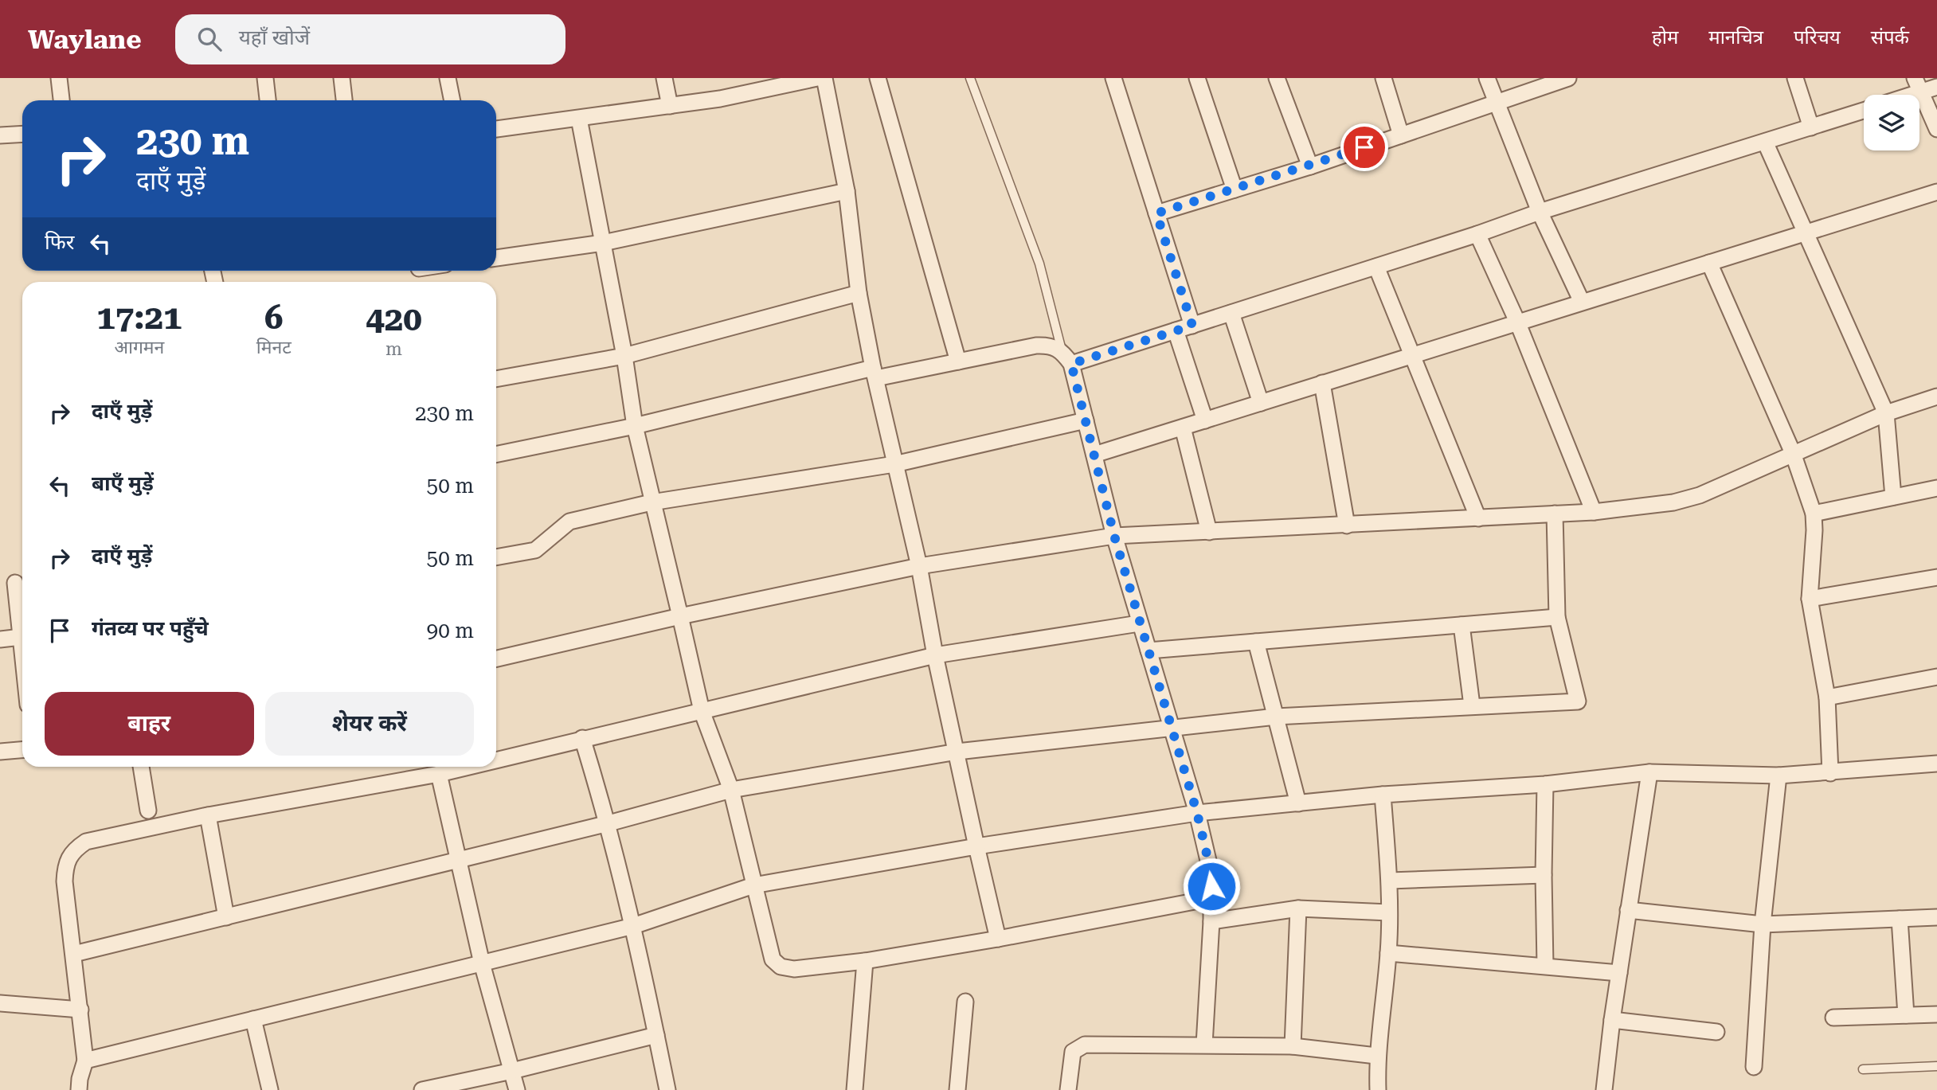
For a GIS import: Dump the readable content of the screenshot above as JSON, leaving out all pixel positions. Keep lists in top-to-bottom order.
{
  "page": {
    "header": "Waylane",
    "search": "यहाँ खोजें",
    "nav": [
      "होम",
      "मानचित्र",
      "परिचय",
      "संपर्क"
    ],
    "turn": ["230 m", "दाएँ मुड़ें"],
    "then": "फिर",
    "eta": [
      "17:21",
      "आगमन",
      "6",
      "मिनट",
      "420",
      "m"
    ],
    "list": [
      {
        "name": "दाएँ मुड़ें",
        "value": "230 m"
      },
      {
        "name": "बाएँ मुड़ें",
        "value": "50 m"
      },
      {
        "name": "दाएँ मुड़ें",
        "value": "50 m"
      },
      {
        "name": "गंतव्य पर पहुँचे",
        "value": "90 m"
      }
    ],
    "buttons": ["बाहर", "शेयर करें"]
  }
}
